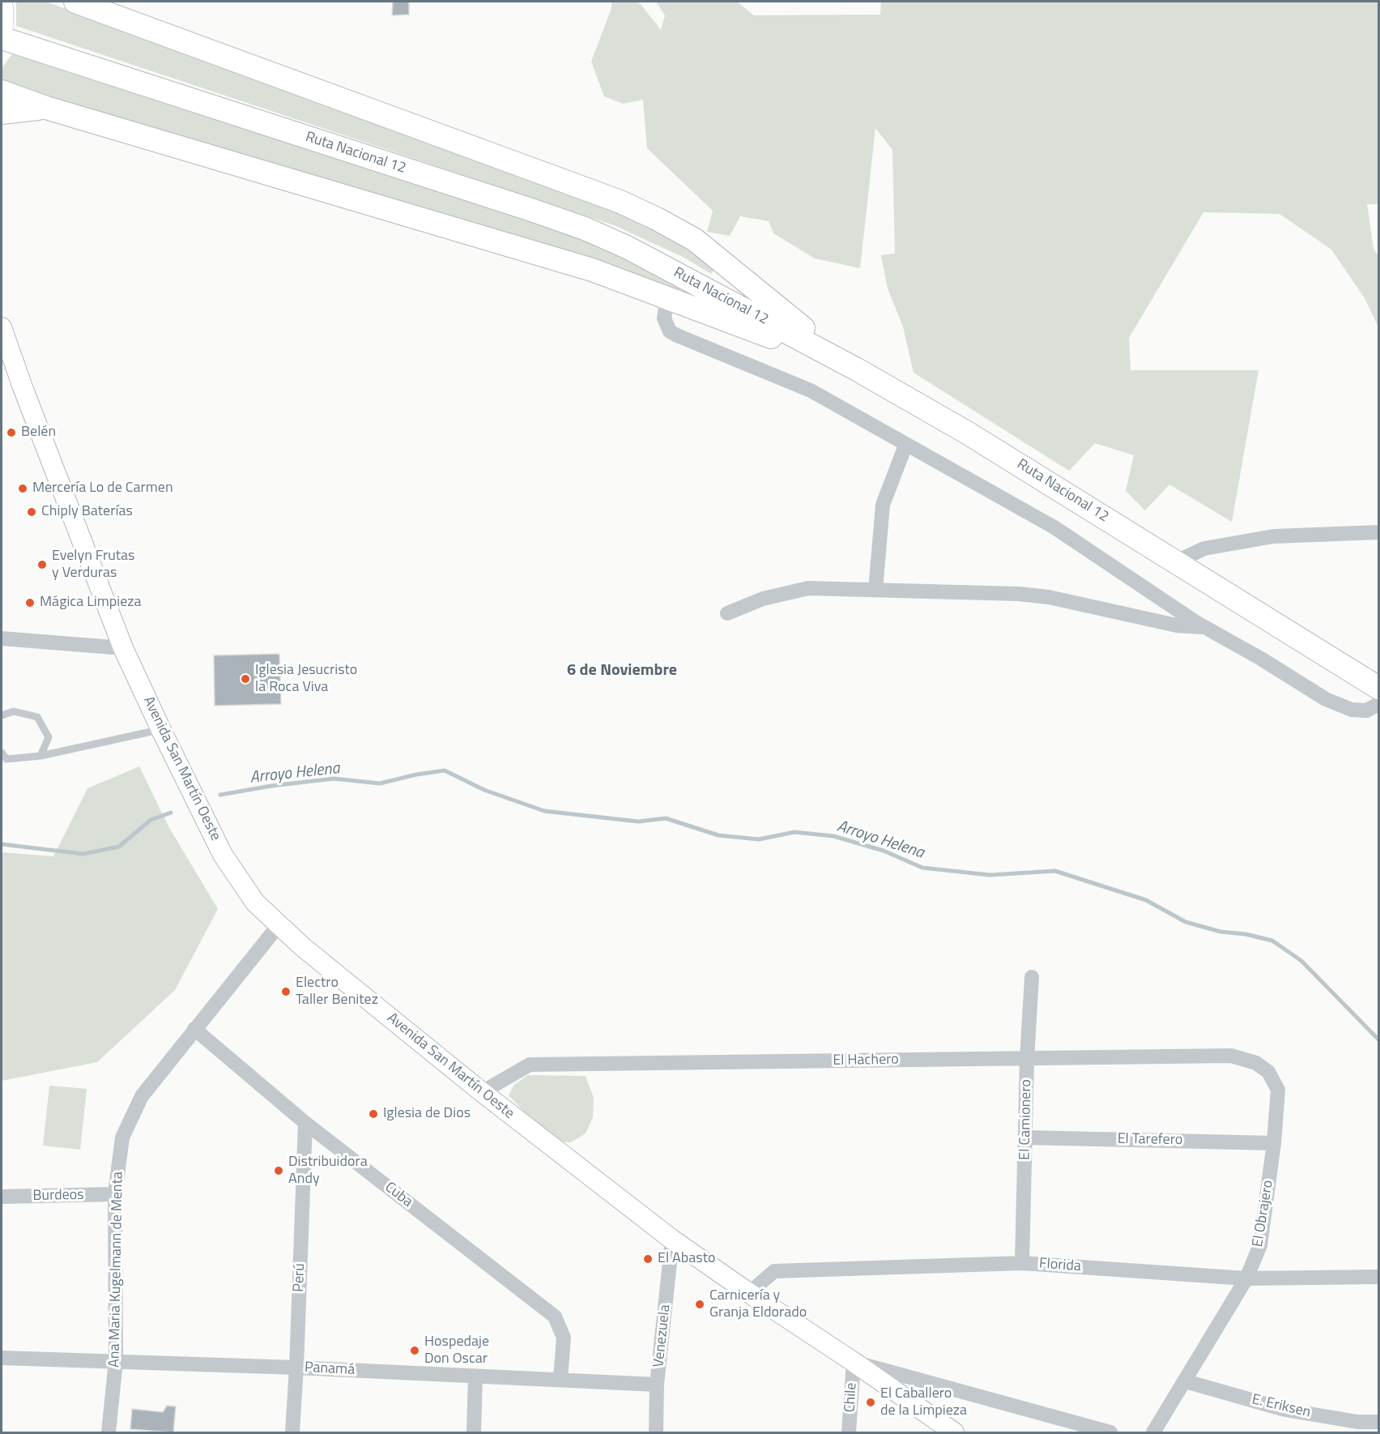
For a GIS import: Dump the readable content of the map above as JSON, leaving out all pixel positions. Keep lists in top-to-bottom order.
{
  "streets": {
    "highway": ["Ruta Nacional 12"],
    "main road": ["Avenida San Martín Oeste"],
    "street": [
      "El Hachero",
      "El Camionero",
      "El Tarefero",
      "Cuba",
      "Burdeos",
      "El Obrajero",
      "Florida",
      "Ana Maria Kugelmann de Menta",
      "Perú",
      "Venezuela",
      "Panamá",
      "Chile",
      "E. Eriksen"
    ]
  },
  "crossings": [
    ["Avenida San Martín Oeste", "El Hachero"],
    ["Avenida San Martín Oeste", "Florida"],
    ["Avenida San Martín Oeste", "Ana Maria Kugelmann de Menta"],
    ["Avenida San Martín Oeste", "Venezuela"],
    ["Avenida San Martín Oeste", "Chile"],
    ["El Hachero", "El Camionero"],
    ["El Hachero", "El Obrajero"],
    ["El Camionero", "El Tarefero"],
    ["El Camionero", "Florida"],
    ["El Tarefero", "El Obrajero"],
    ["Cuba", "Ana Maria Kugelmann de Menta"],
    ["Cuba", "Perú"],
    ["Cuba", "Panamá"],
    ["Burdeos", "Ana Maria Kugelmann de Menta"],
    ["El Obrajero", "Florida"],
    ["El Obrajero", "E. Eriksen"],
    ["Ana Maria Kugelmann de Menta", "Panamá"],
    ["Perú", "Panamá"],
    ["Venezuela", "Panamá"]
  ],
  "districts": ["6 de Noviembre"],
  "water": ["Arroyo Helena"],
  "places": [
    "Belén",
    "Mercería Lo de Carmen",
    "Chiply Baterías",
    "Evelyn Frutas y Verduras",
    "Mágica Limpieza",
    "Iglesia Jesucristo la Roca Viva",
    "Electro Taller Benitez",
    "Iglesia de Dios",
    "Distribuidora Andy",
    "El Abasto",
    "Carnicería y Granja Eldorado",
    "Hospedaje Don Oscar",
    "El Caballero de la Limpieza"
  ]
}
